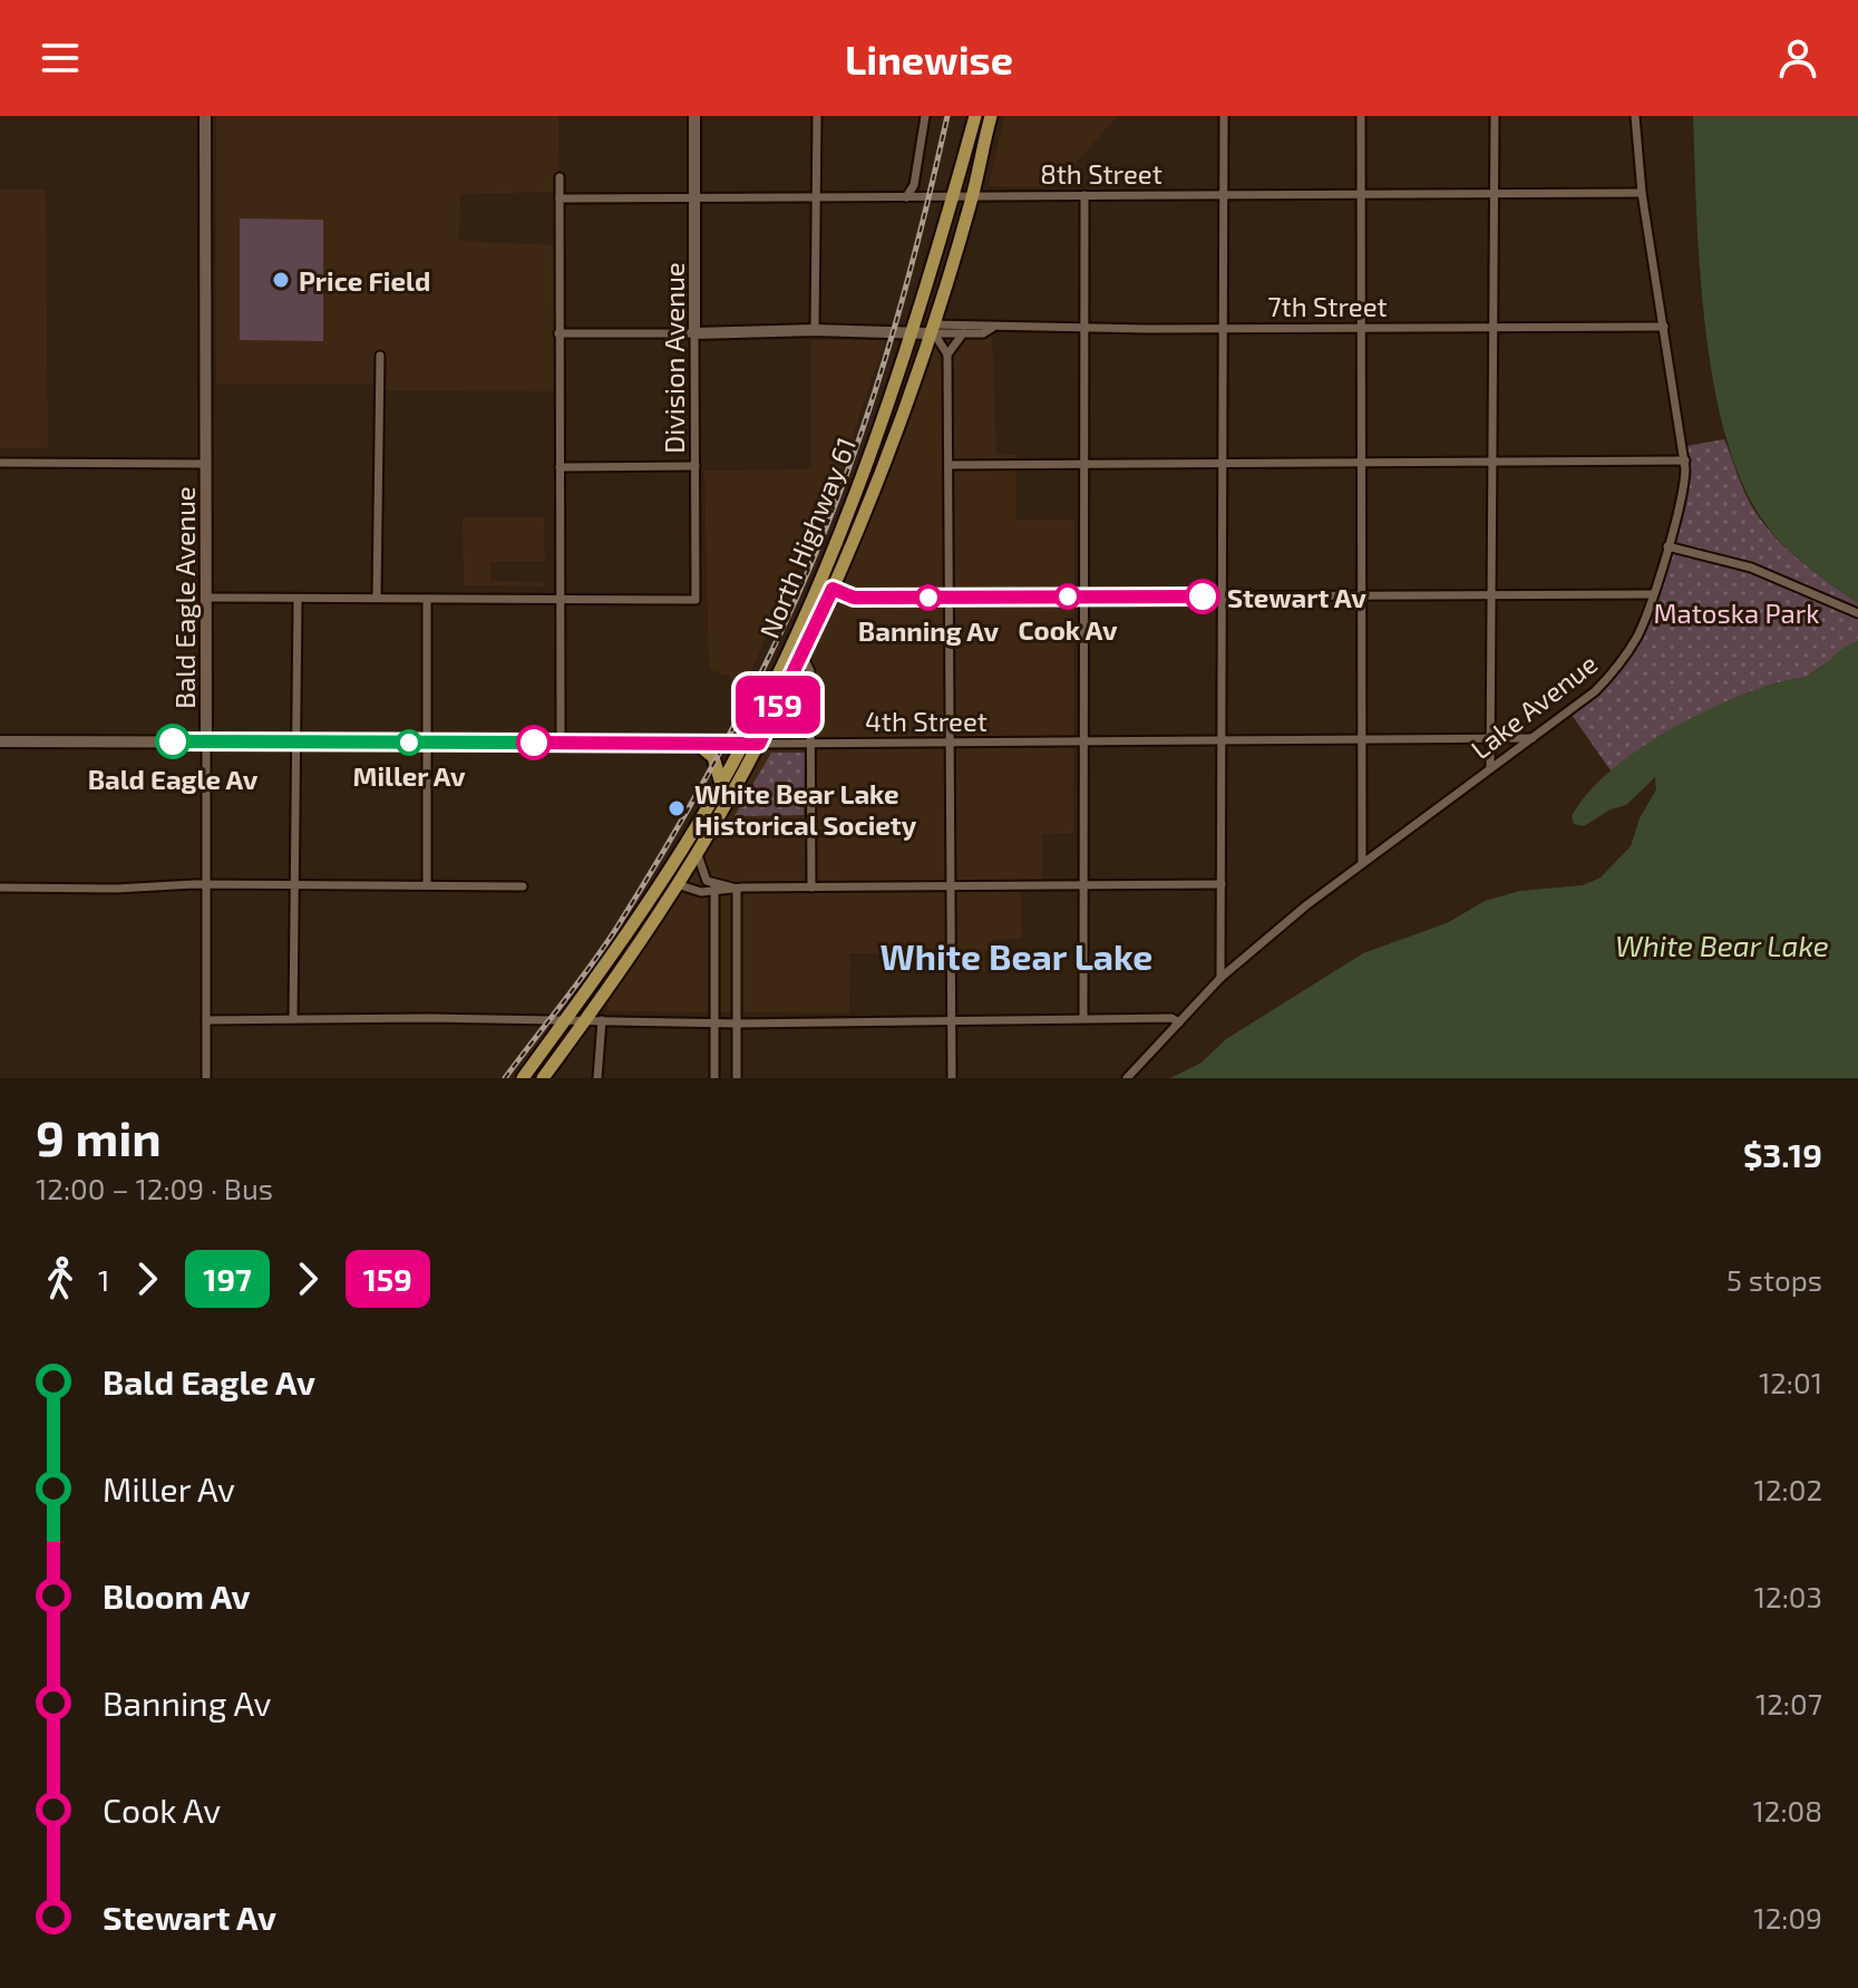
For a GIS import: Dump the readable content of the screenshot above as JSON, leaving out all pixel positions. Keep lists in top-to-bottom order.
{
  "streets": {
    "main road": ["North Highway 61"],
    "street": [
      "8th Street",
      "7th Street",
      "Division Avenue",
      "Bald Eagle Avenue",
      "Lake Avenue",
      "4th Street"
    ]
  },
  "crossings": [
    ["8th Street", "Division Avenue"],
    ["8th Street", "North Highway 61"],
    ["8th Street", "Lake Avenue"],
    ["7th Street", "Division Avenue"],
    ["7th Street", "North Highway 61"],
    ["7th Street", "Lake Avenue"],
    ["North Highway 61", "4th Street"],
    ["Bald Eagle Avenue", "4th Street"],
    ["Lake Avenue", "4th Street"]
  ],
  "districts": ["White Bear Lake"],
  "water": ["White Bear Lake"],
  "parks": ["Matoska Park"],
  "places": [
    "Price Field",
    "Cook Av",
    "Stewart Av",
    "Banning Av",
    "Bald Eagle Av",
    "Miller Av",
    "White Bear Lake Historical Society"
  ],
  "lines": ["bus line 159", "bus line 197"],
  "page": {
    "header": "Linewise",
    "on_map": "159",
    "heading": ["9 min", "12:00 – 12:09 · Bus", "$3.19"],
    "legs": [
      "1",
      "197",
      "159",
      "5 stops"
    ],
    "list": [
      {
        "name": "Bald Eagle Av",
        "value": "12:01"
      },
      {
        "name": "Miller Av",
        "value": "12:02"
      },
      {
        "name": "Bloom Av",
        "value": "12:03"
      },
      {
        "name": "Banning Av",
        "value": "12:07"
      },
      {
        "name": "Cook Av",
        "value": "12:08"
      },
      {
        "name": "Stewart Av",
        "value": "12:09"
      }
    ]
  }
}
